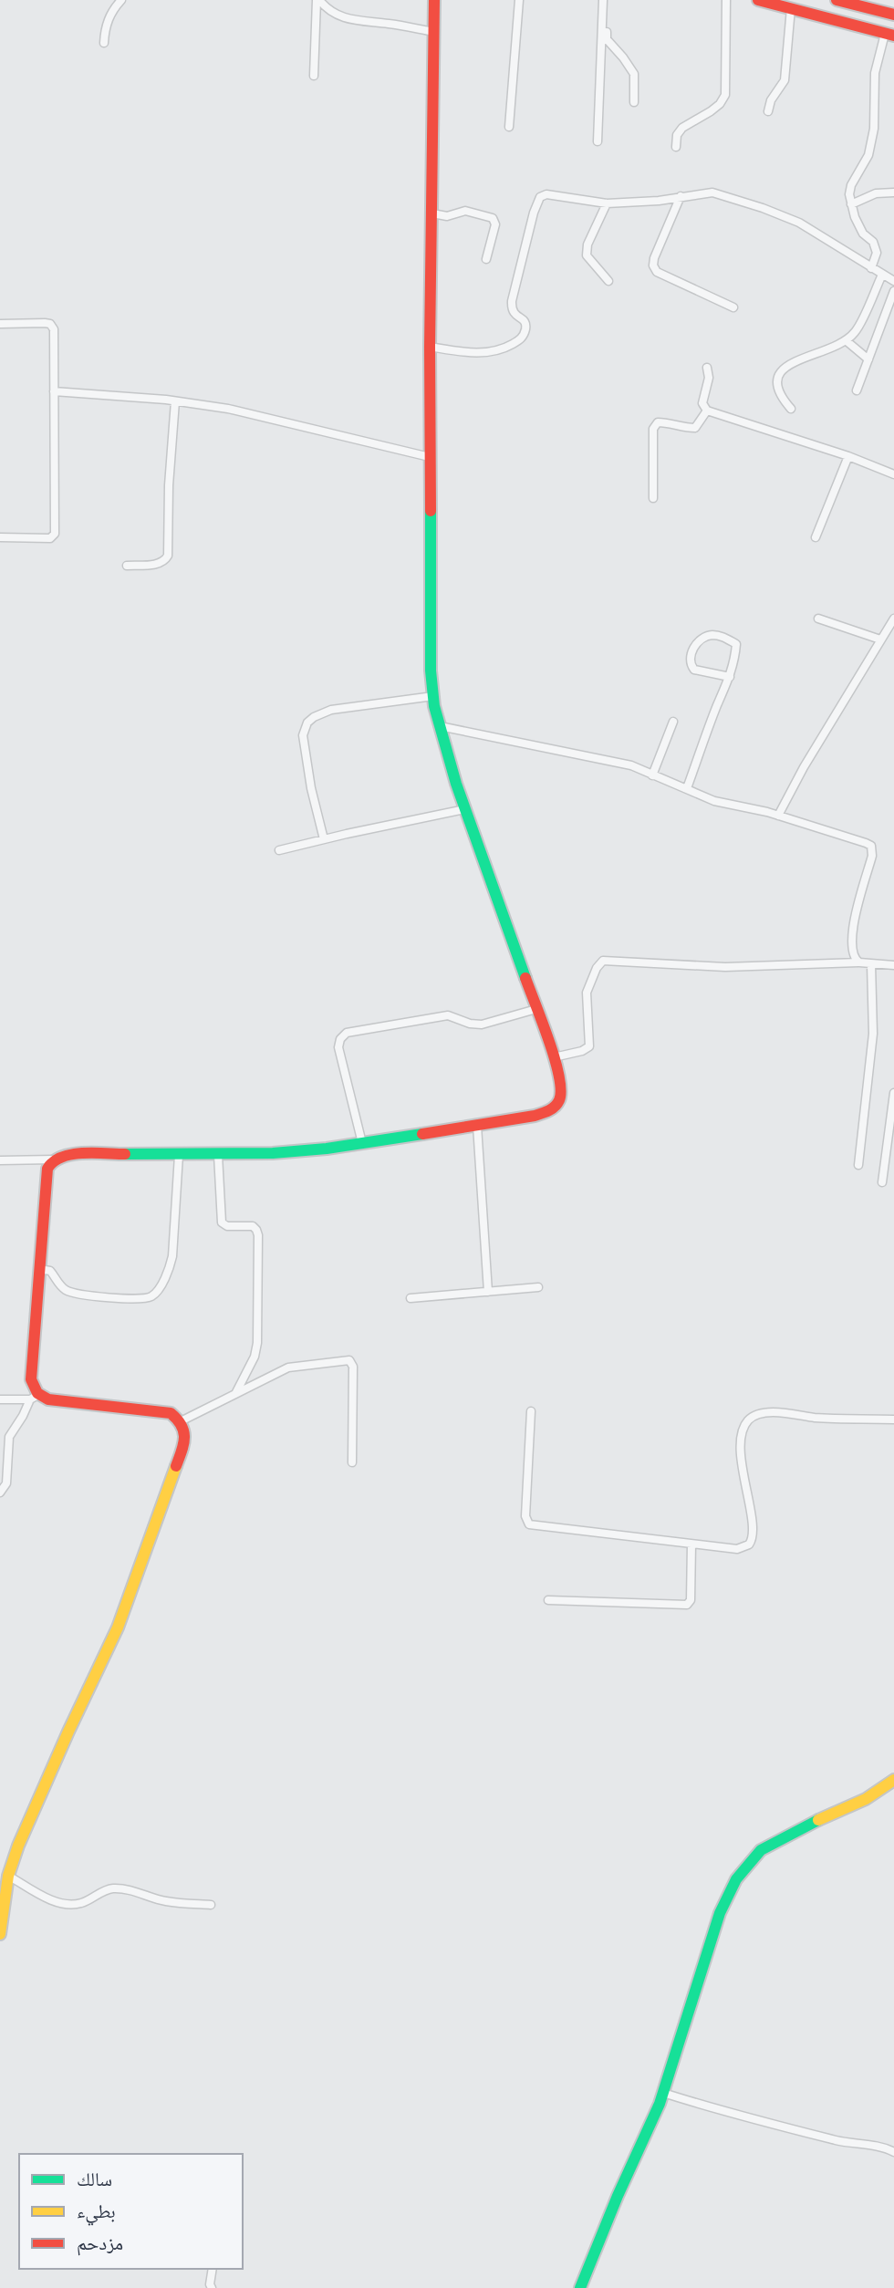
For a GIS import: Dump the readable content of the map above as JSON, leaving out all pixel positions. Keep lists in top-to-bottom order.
{
  "legend": ["سالك", "بطيء", "مزدحم"]
}
